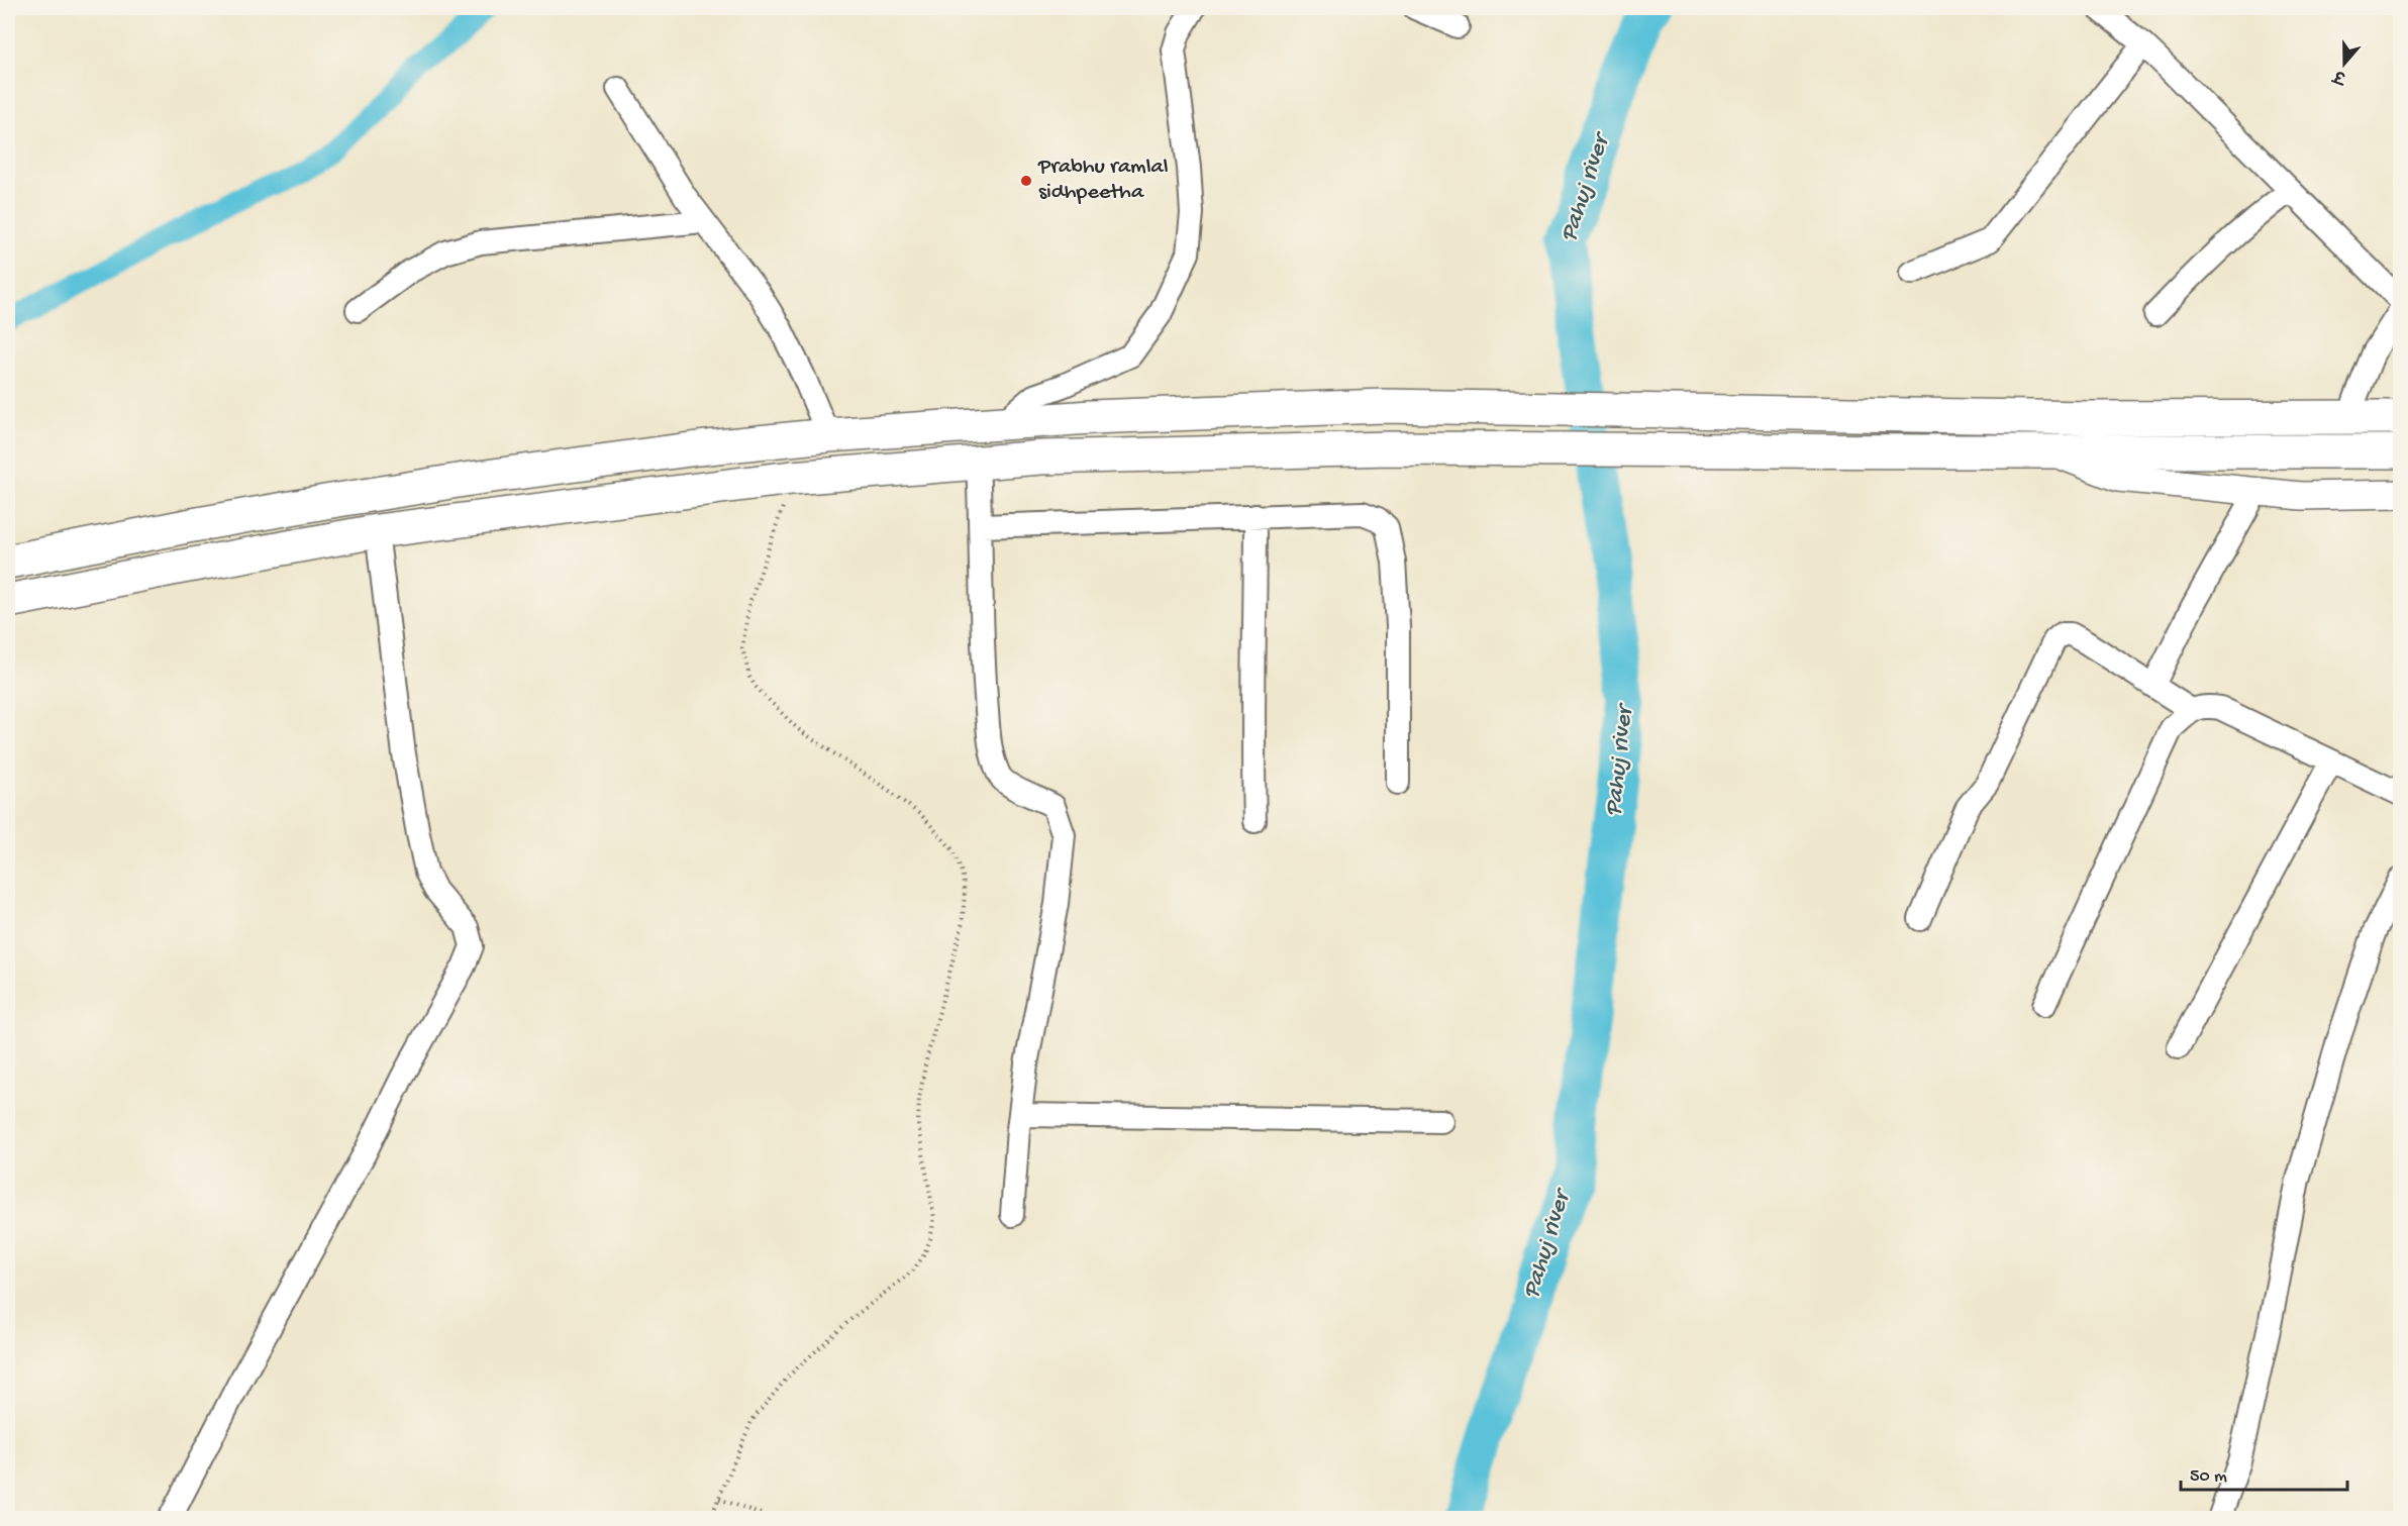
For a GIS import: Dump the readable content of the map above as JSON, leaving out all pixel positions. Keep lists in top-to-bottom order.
{
  "water": ["Pahuj river"],
  "places": ["Prabhu ramlal sidhpeetha"],
  "scale_bar": "50 m",
  "north": "bottom"
}
